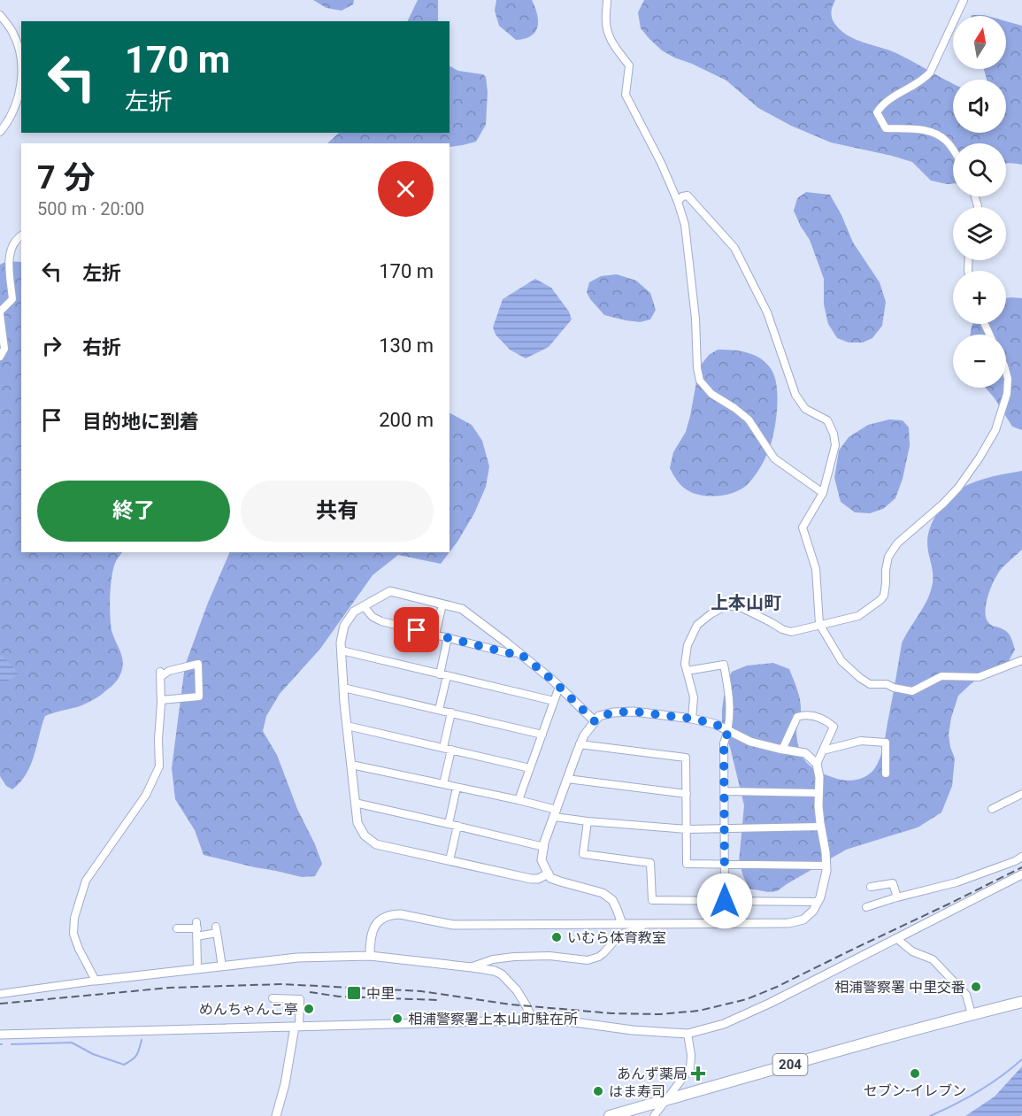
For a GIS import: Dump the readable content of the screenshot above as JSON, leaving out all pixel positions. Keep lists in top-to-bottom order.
{
  "streets": {
    "highway": ["204"]
  },
  "districts": ["上本山町"],
  "places": {
    "other": [
      "いむら体育教室",
      "相浦警察署 中里交番",
      "めんちゃんこ亭",
      "相浦警察署上本山町駐在所",
      "セブン-イレブン",
      "はま寿司"
    ],
    "transit": ["中里"],
    "health": ["あんず薬局"]
  },
  "north": "top",
  "page": {
    "map_buttons": ["+", "−"],
    "turn": ["170 m", "左折"],
    "heading": ["7 分", "500 m · 20:00"],
    "list": [
      {
        "name": "左折",
        "value": "170 m"
      },
      {
        "name": "右折",
        "value": "130 m"
      },
      {
        "name": "目的地に到着",
        "value": "200 m"
      }
    ],
    "buttons": ["終了", "共有"]
  }
}
